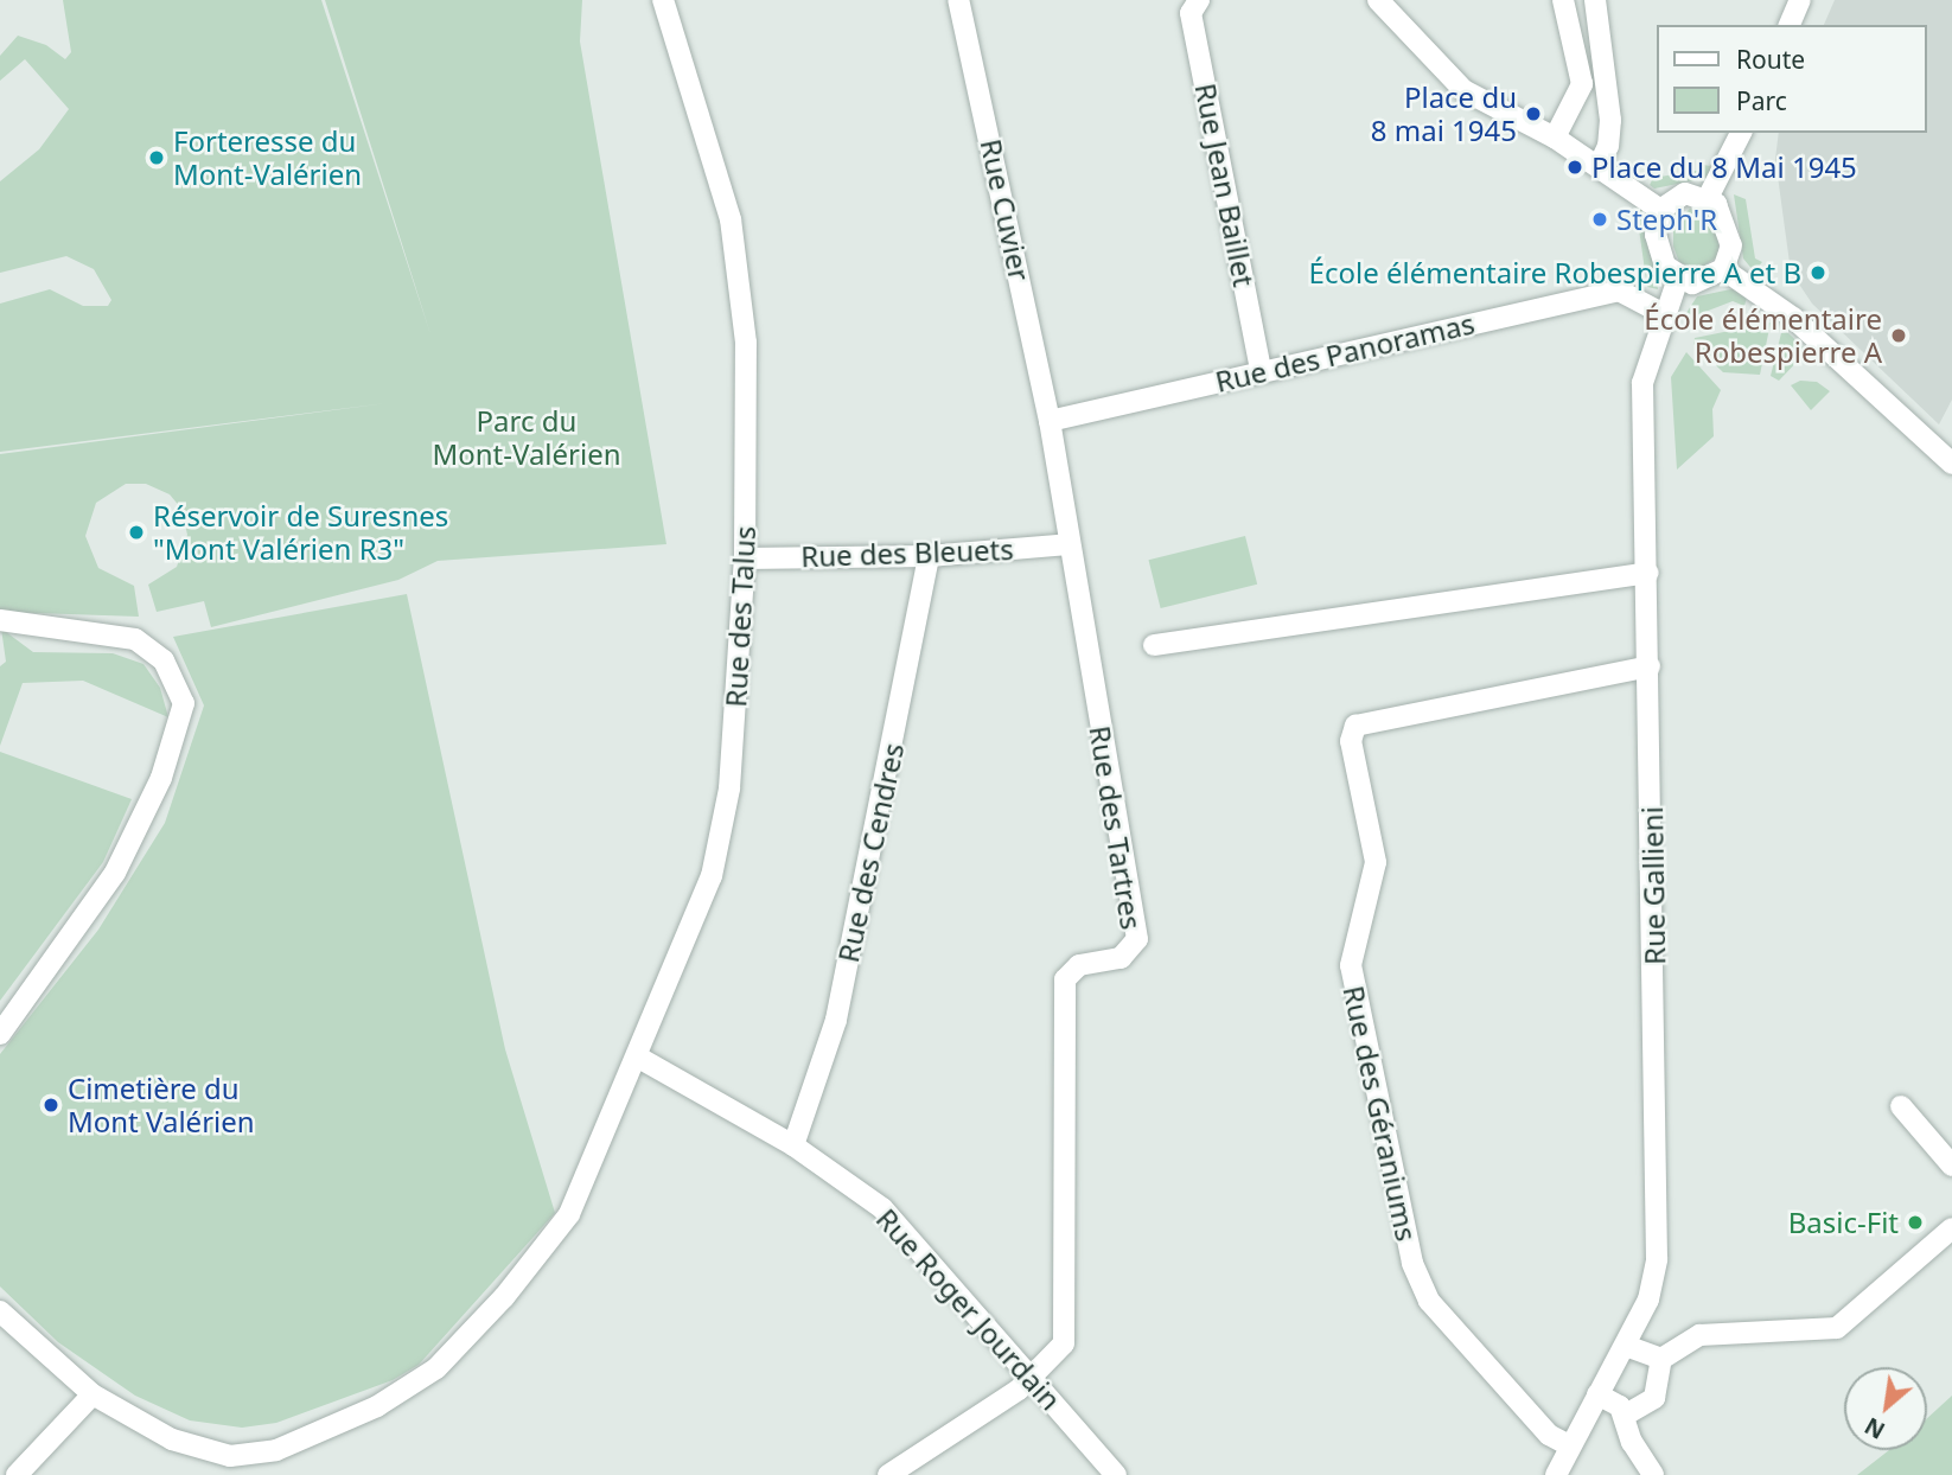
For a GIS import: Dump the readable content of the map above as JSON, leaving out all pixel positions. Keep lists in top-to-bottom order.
{
  "streets": {
    "street": [
      "Rue Jean Baillet",
      "Rue Cuvier",
      "Rue des Panoramas",
      "Rue des Bleuets",
      "Rue des Talus",
      "Rue des Tartres",
      "Rue des Cendres",
      "Rue Gallieni",
      "Rue des Géraniums",
      "Rue Roger Jourdain"
    ]
  },
  "crossings": [
    ["Rue Jean Baillet", "Rue des Panoramas"],
    ["Rue Cuvier", "Rue des Panoramas"],
    ["Rue Cuvier", "Rue des Tartres"],
    ["Rue des Panoramas", "Rue des Tartres"],
    ["Rue des Panoramas", "Rue Gallieni"],
    ["Rue des Bleuets", "Rue des Talus"],
    ["Rue des Bleuets", "Rue des Tartres"],
    ["Rue des Bleuets", "Rue des Cendres"],
    ["Rue des Talus", "Rue Roger Jourdain"],
    ["Rue des Tartres", "Rue Roger Jourdain"],
    ["Rue des Cendres", "Rue Roger Jourdain"],
    ["Rue Gallieni", "Rue des Géraniums"]
  ],
  "parks": ["Parc du Mont-Valérien"],
  "places": [
    "Place du 8 mai 1945",
    "Forteresse du Mont-Valérien",
    "Place du 8 Mai 1945",
    "Steph'R",
    "École élémentaire Robespierre A et B",
    "École élémentaire Robespierre A",
    "Réservoir de Suresnes \"Mont Valérien R3\"",
    "Cimetière du Mont Valérien",
    "Basic-Fit"
  ],
  "legend": ["Route", "Parc"],
  "north": "bottom left"
}
